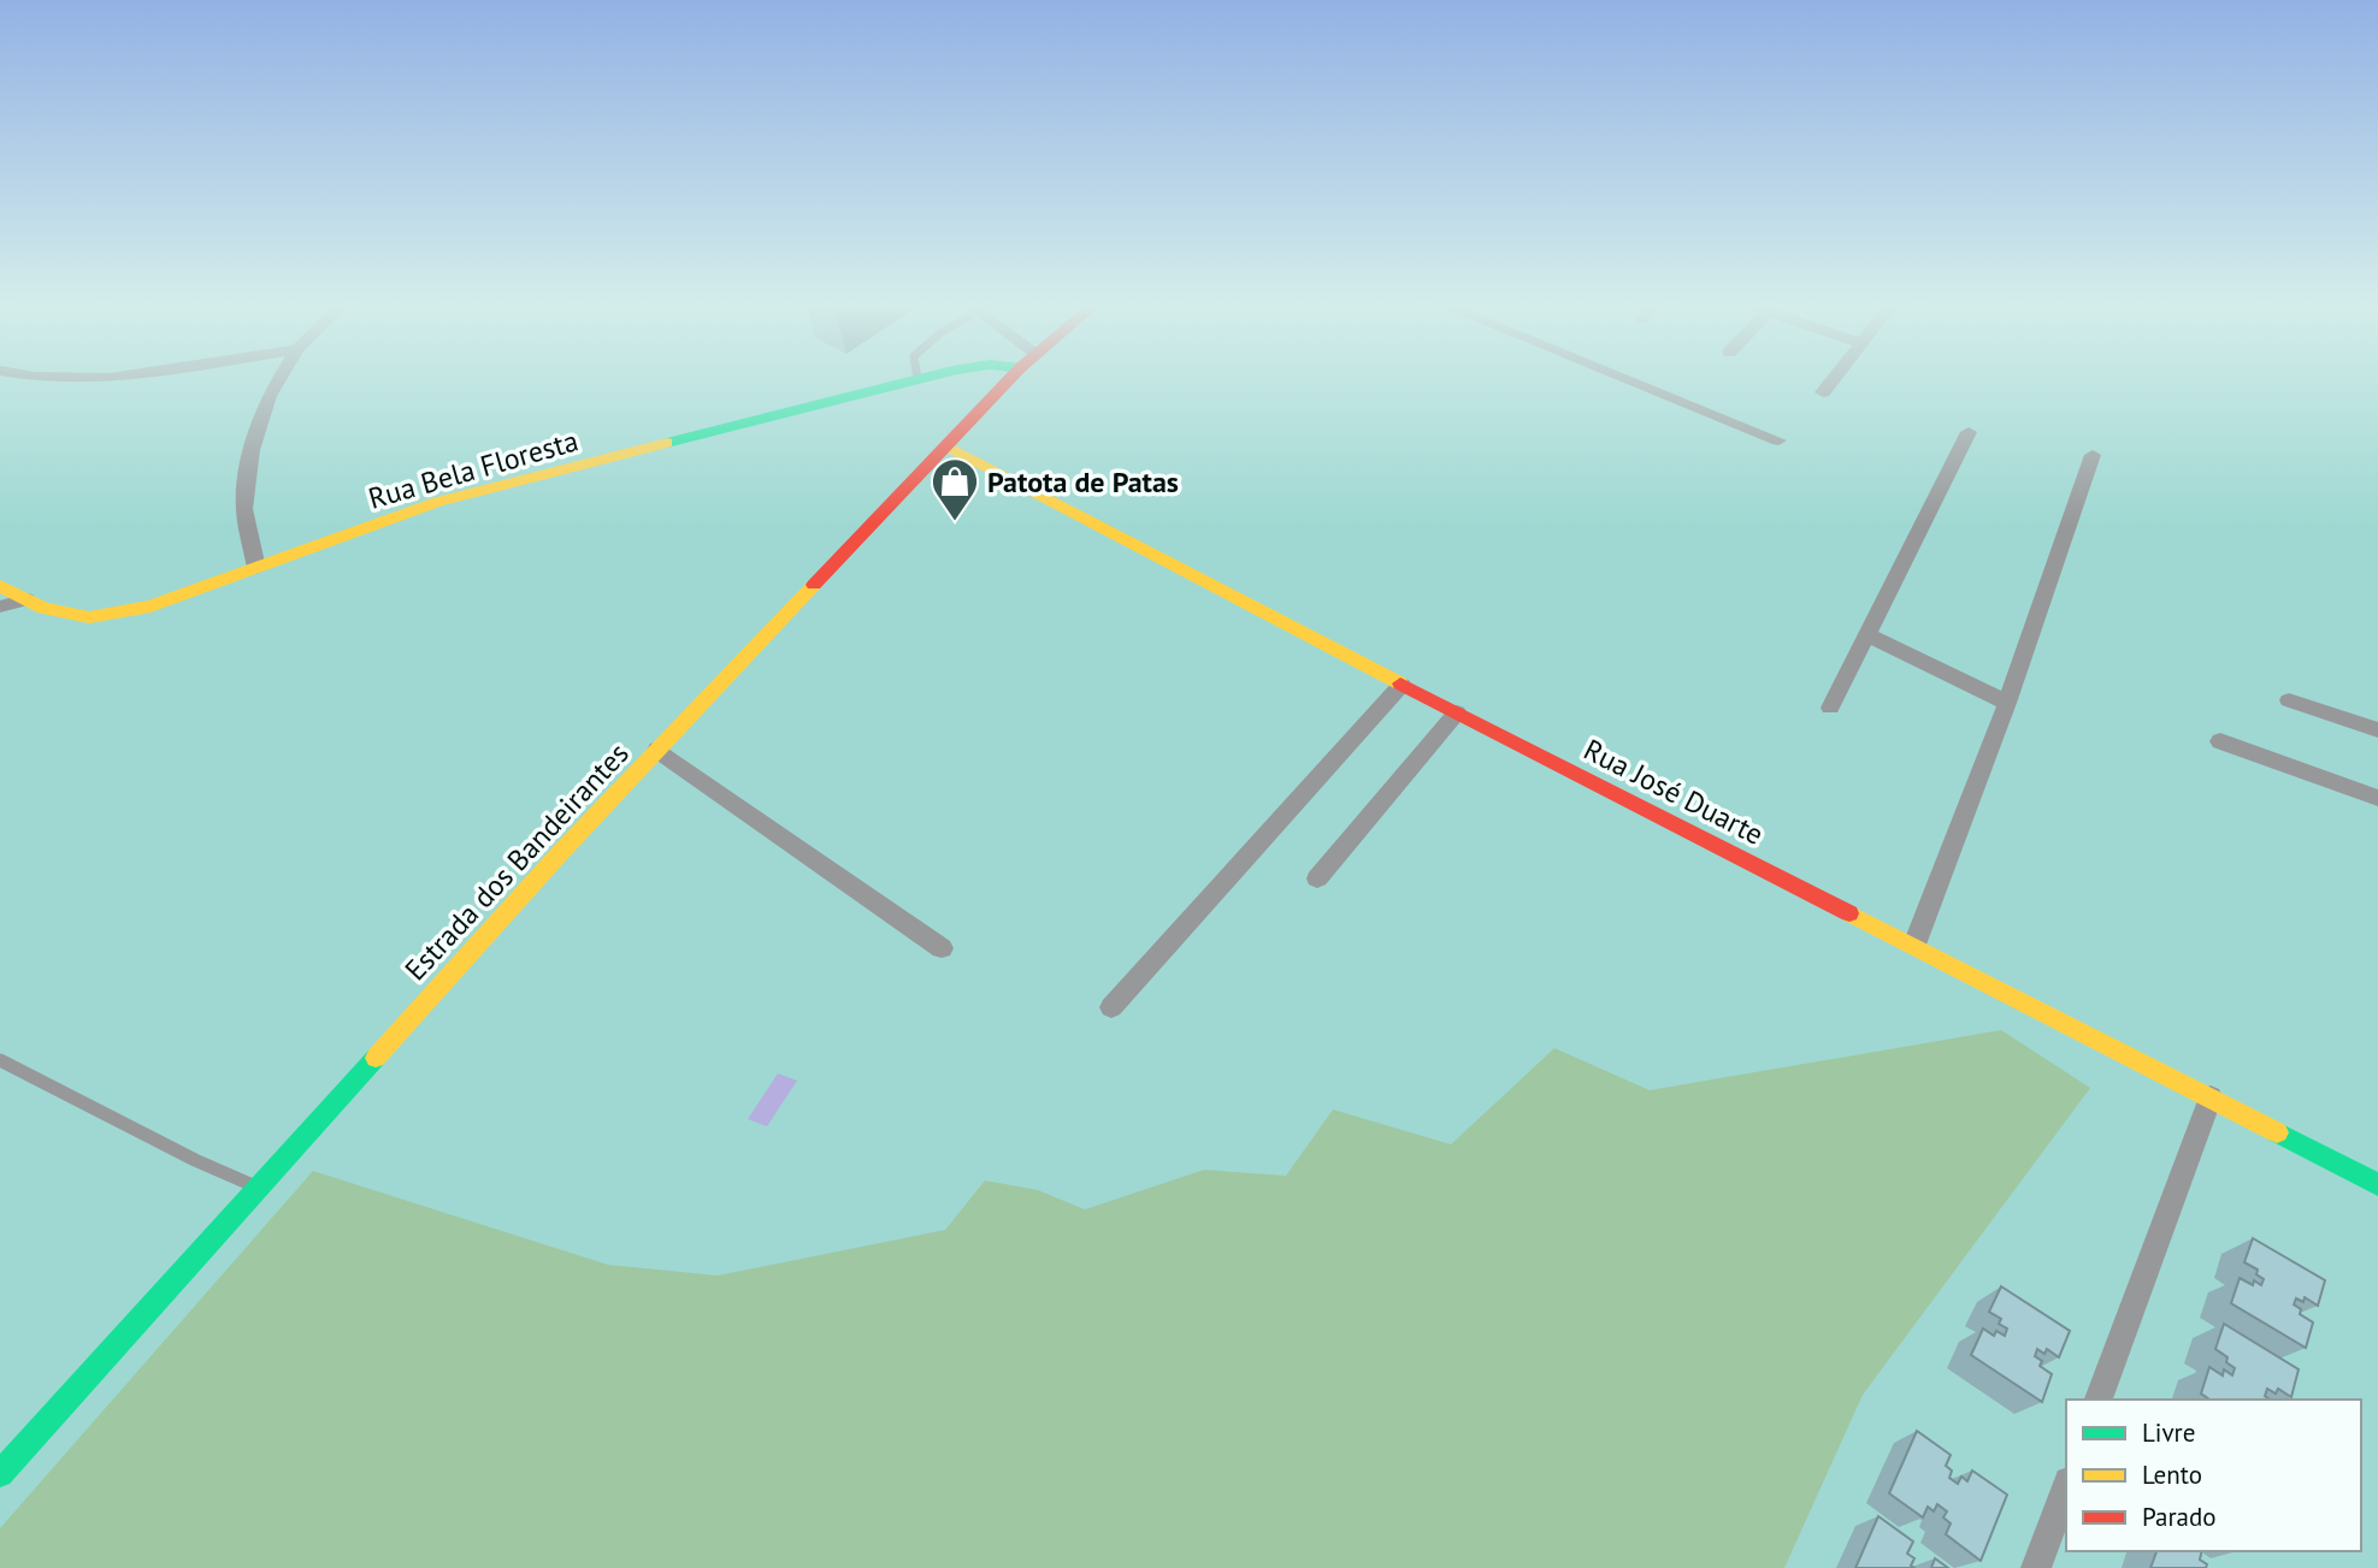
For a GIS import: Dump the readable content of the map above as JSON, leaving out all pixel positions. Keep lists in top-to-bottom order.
{
  "streets": {
    "street": ["Rua Bela Floresta", "Rua José Duarte", "Estrada dos Bandeirantes"]
  },
  "crossings": [
    ["Rua José Duarte", "Estrada dos Bandeirantes"]
  ],
  "places": {
    "shop": ["Patota de Patas"]
  },
  "legend": ["Livre", "Lento", "Parado"]
}
